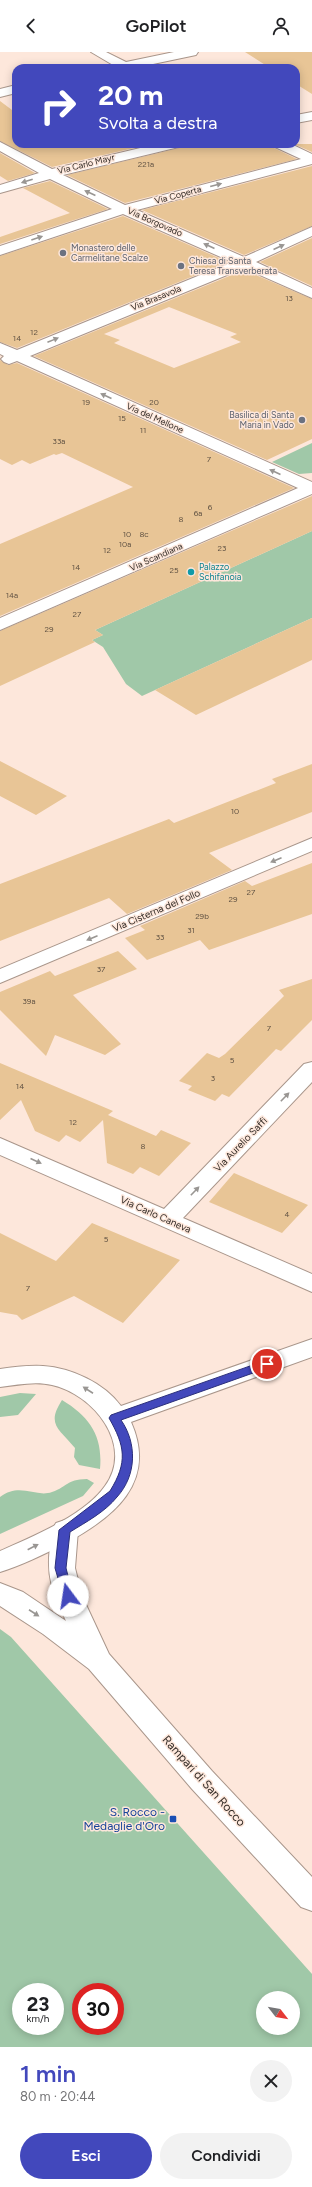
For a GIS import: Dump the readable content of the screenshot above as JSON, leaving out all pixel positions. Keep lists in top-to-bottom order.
{
  "streets": {
    "street": [
      "Via Carlo Mayr",
      "Via Coperta",
      "Via Borgovado",
      "Via Brasavola",
      "Via del Mellone",
      "Via Scandiana",
      "Via Cisterna del Follo",
      "Via Aurelio Saffi",
      "Via Carlo Caneva",
      "Rampari di San Rocco"
    ]
  },
  "crossings": [
    ["Via Carlo Mayr", "Via Borgovado"],
    ["Via Coperta", "Via Borgovado"],
    ["Via Borgovado", "Via Brasavola"],
    ["Via Brasavola", "Via del Mellone"],
    ["Via del Mellone", "Via Scandiana"],
    ["Via Aurelio Saffi", "Via Carlo Caneva"]
  ],
  "one_way": [
    "Via Coperta",
    "Via Borgovado",
    "Via Brasavola",
    "Via del Mellone",
    "Via Cisterna del Follo",
    "Via Aurelio Saffi"
  ],
  "places": {
    "other": [
      "Monastero delle Carmelitane Scalze",
      "Chiesa di Santa Teresa Transverberata",
      "Basilica di Santa Maria in Vado",
      "Palazzo Schifanoia"
    ],
    "transit": ["S. Rocco - Medaglie d'Oro"]
  },
  "house_numbers": [
    "221a",
    "13",
    "12",
    "14",
    "19",
    "20",
    "15",
    "11",
    "33a",
    "7",
    "6",
    "6a",
    "8",
    "10",
    "8c",
    "10a",
    "23",
    "12",
    "14",
    "25",
    "14a",
    "27",
    "29",
    "10",
    "27",
    "29",
    "29b",
    "31",
    "33",
    "37",
    "39a",
    "7",
    "5",
    "3",
    "14",
    "12",
    "8",
    "4",
    "5",
    "7"
  ],
  "north": "bottom right",
  "page": {
    "header": "GoPilot",
    "turn": ["20 m", "Svolta a destra"],
    "speed": "23 km/h",
    "limit": "30",
    "heading": ["1 min", "80 m · 20:44"],
    "buttons": ["Esci", "Condividi"]
  }
}
